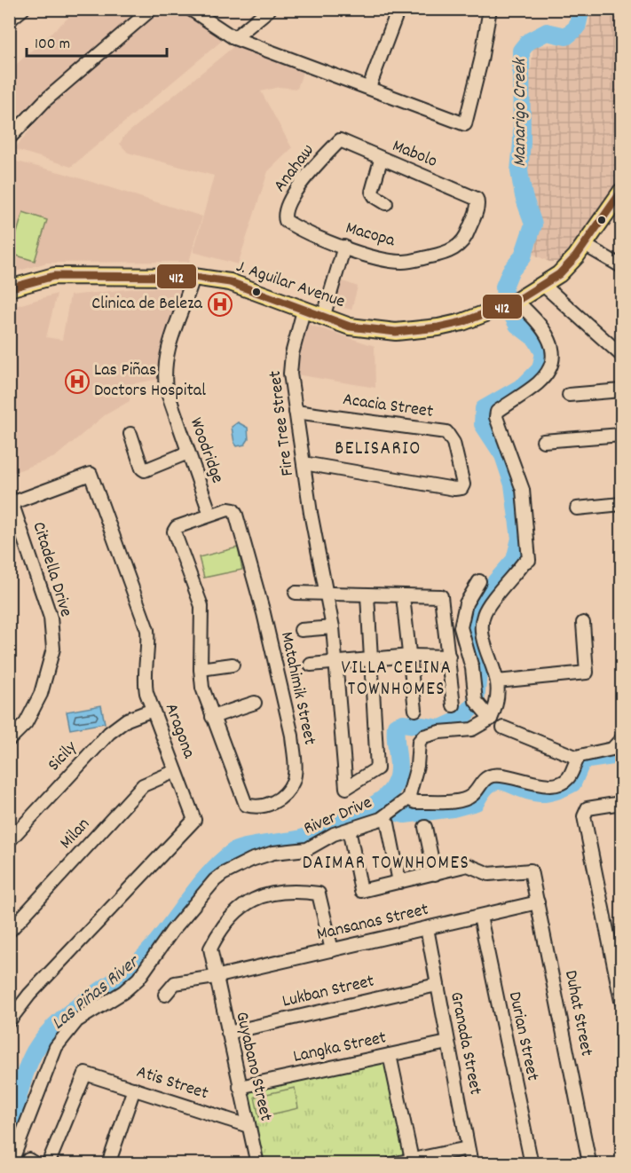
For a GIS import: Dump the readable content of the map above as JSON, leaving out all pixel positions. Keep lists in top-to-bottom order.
{
  "streets": {
    "main road": ["J. Aguilar Avenue"],
    "street": [
      "Mabolo",
      "Anahaw",
      "Macopa",
      "Acacia Street",
      "Fire Tree Street",
      "Woodridge",
      "Citadella Drive",
      "Matahimik Street",
      "Aragona",
      "Sicily",
      "River Drive",
      "Milan",
      "Mansanas Street",
      "Lukban Street",
      "Duhat Street",
      "Durian Street",
      "Granada Street",
      "Langka Street",
      "Guyabano Street",
      "Atis Street"
    ]
  },
  "crossings": [
    ["Mabolo", "Anahaw"],
    ["Mabolo", "Macopa"],
    ["Anahaw", "Macopa"],
    ["J. Aguilar Avenue", "Fire Tree Street"],
    ["J. Aguilar Avenue", "Woodridge"],
    ["Acacia Street", "Fire Tree Street"],
    ["Woodridge", "Matahimik Street"],
    ["Citadella Drive", "Aragona"],
    ["Aragona", "Sicily"],
    ["Aragona", "Milan"],
    ["Mansanas Street", "Duhat Street"],
    ["Mansanas Street", "Durian Street"],
    ["Mansanas Street", "Granada Street"],
    ["Mansanas Street", "Guyabano Street"],
    ["Lukban Street", "Granada Street"],
    ["Lukban Street", "Guyabano Street"],
    ["Granada Street", "Langka Street"],
    ["Langka Street", "Guyabano Street"],
    ["Guyabano Street", "Atis Street"]
  ],
  "districts": ["BELISARIO", "VILLA CELINA TOWNHOMES", "DAIMAR TOWNHOMES"],
  "water": ["Manarigo Creek", "Las Piñas River"],
  "places": {
    "hospital": ["Clinica de Beleza", "Las Piñas Doctors Hospital"]
  },
  "lines": ["transit line 412"],
  "scale_bar": "100 m"
}
